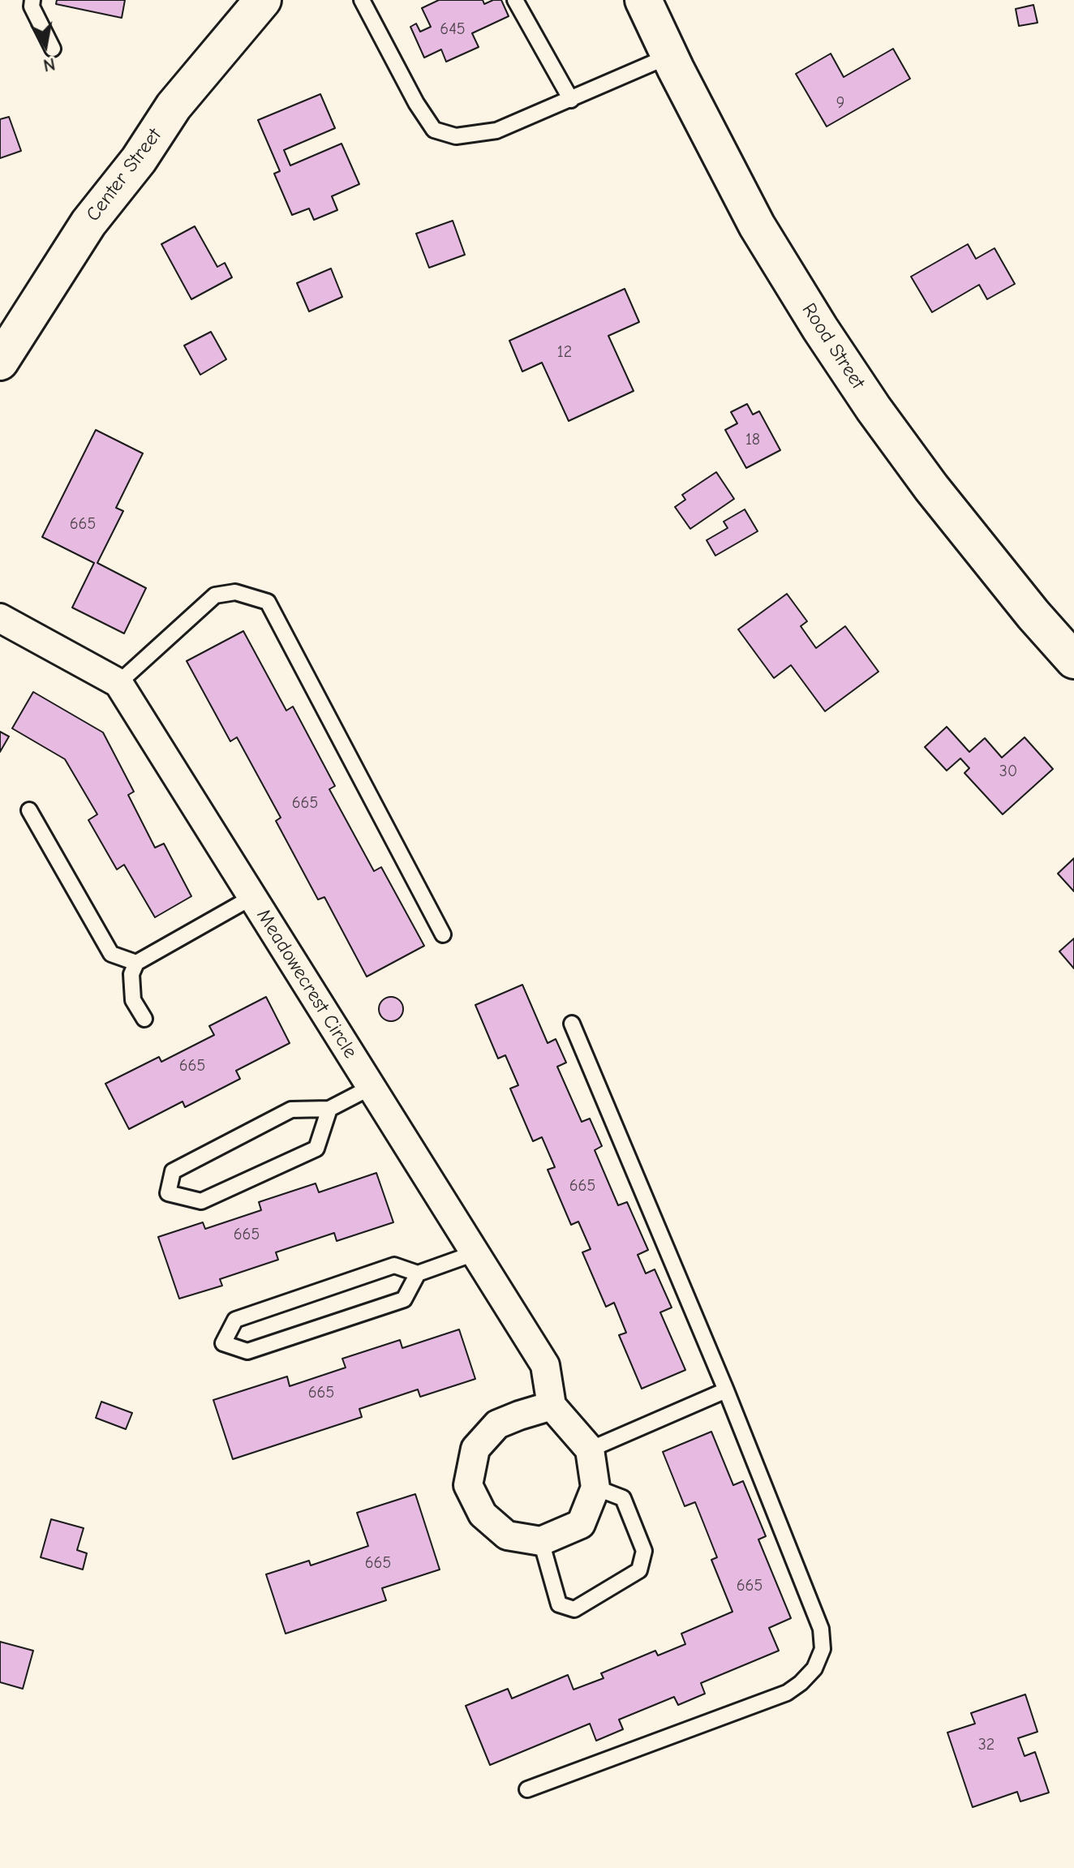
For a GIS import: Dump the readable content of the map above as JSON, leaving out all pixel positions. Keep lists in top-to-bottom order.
{
  "streets": {
    "main road": ["Center Street", "Rood Street"],
    "street": ["Meadowecrest Circle"]
  },
  "house_numbers": [
    "645",
    "9",
    "12",
    "18",
    "665",
    "30",
    "665",
    "665",
    "665",
    "665",
    "665",
    "665",
    "665",
    "32"
  ],
  "north": "bottom"
}
